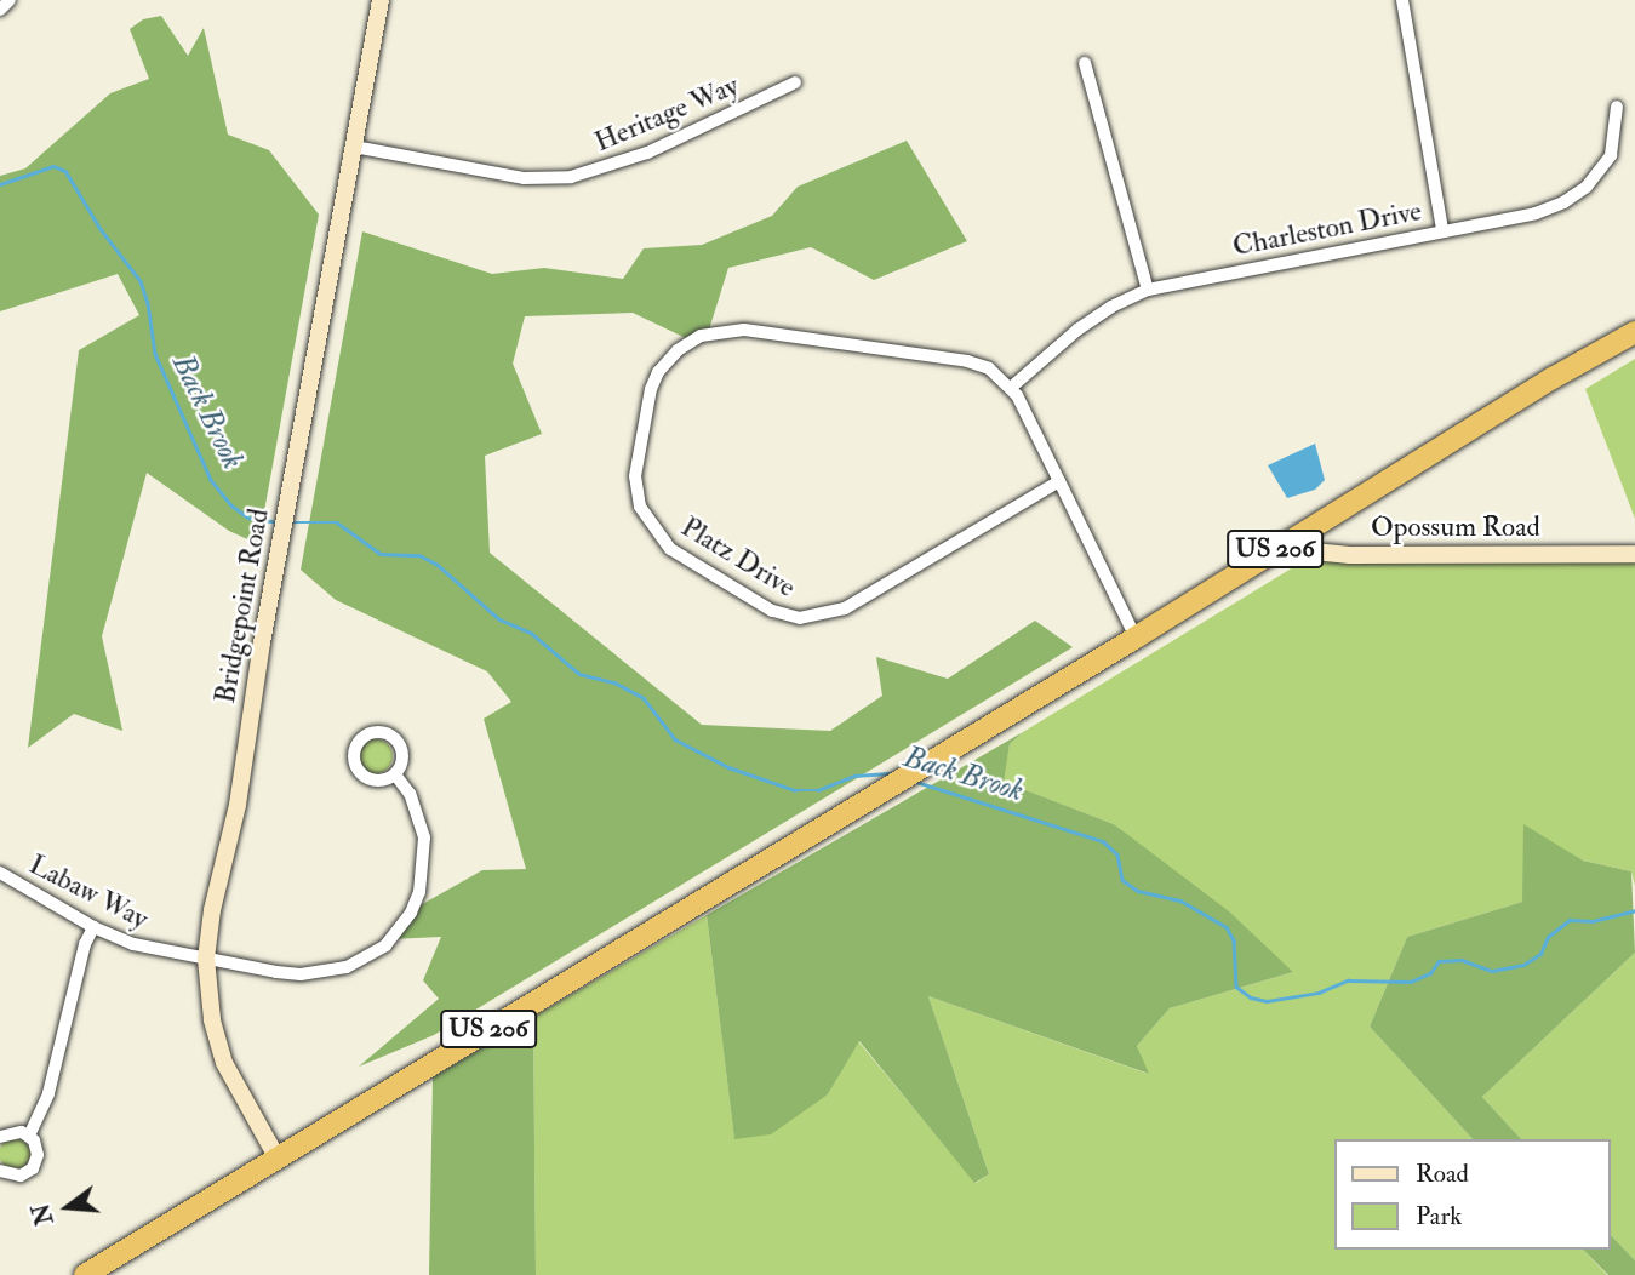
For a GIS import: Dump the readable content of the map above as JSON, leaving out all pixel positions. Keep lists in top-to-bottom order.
{
  "streets": {
    "highway": ["US 206"],
    "street": [
      "Heritage Way",
      "Charleston Drive",
      "Opossum Road",
      "Platz Drive",
      "Bridgepoint Road",
      "Labaw Way"
    ]
  },
  "crossings": [
    ["Heritage Way", "Bridgepoint Road"],
    ["Charleston Drive", "Platz Drive"],
    ["Opossum Road", "US 206"],
    ["US 206", "Bridgepoint Road"],
    ["Bridgepoint Road", "Labaw Way"]
  ],
  "water": ["Back Brook"],
  "legend": ["Road", "Park"],
  "north": "left"
}
